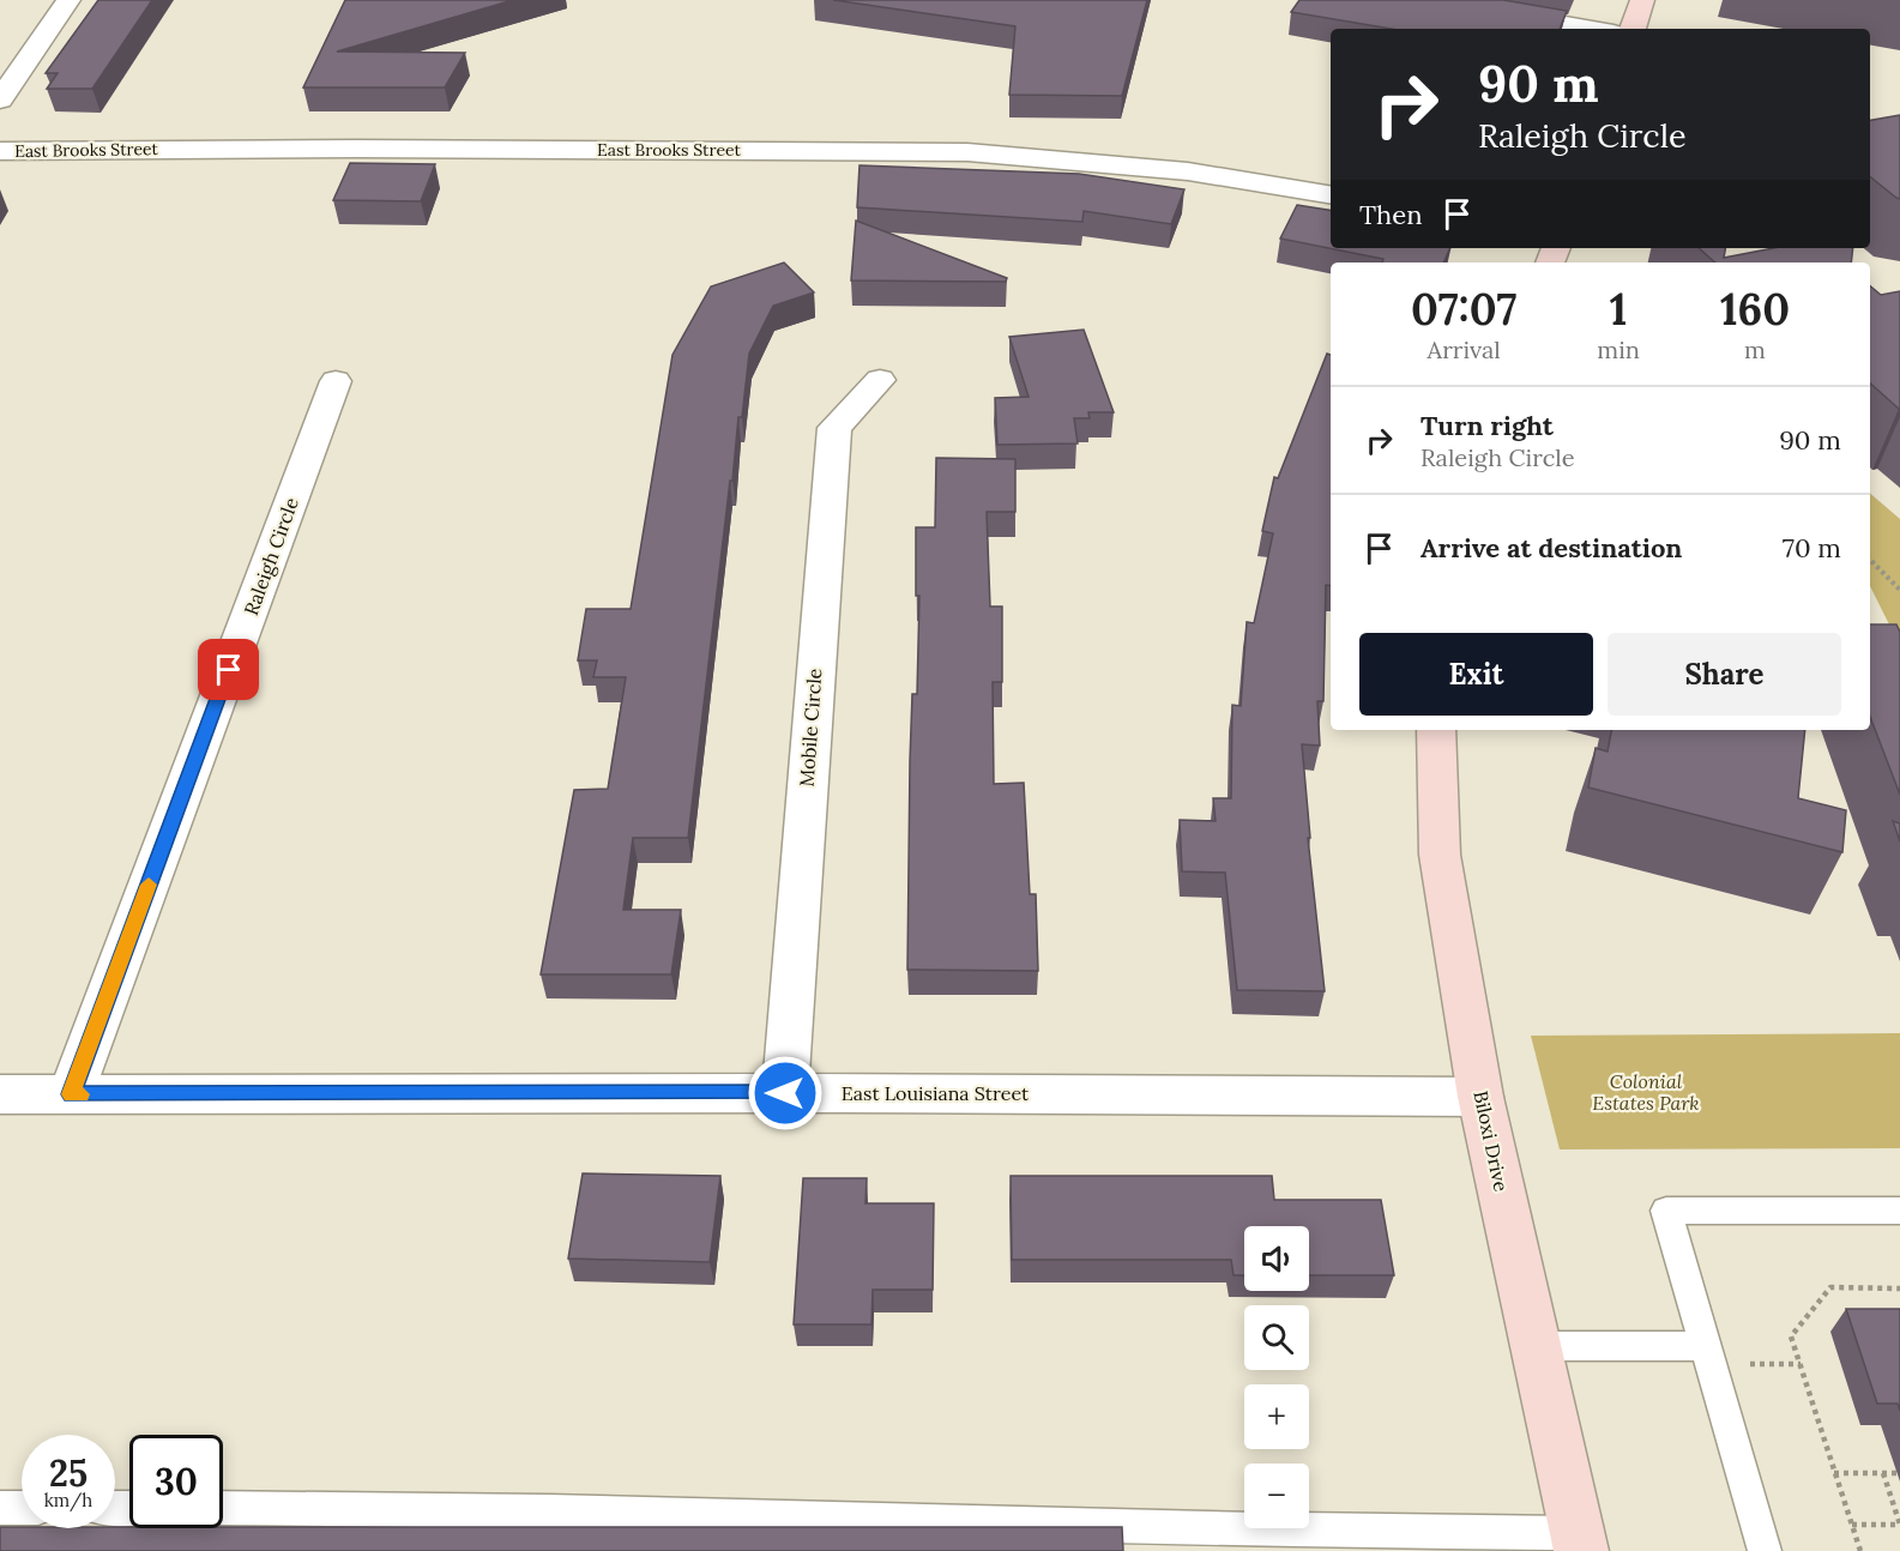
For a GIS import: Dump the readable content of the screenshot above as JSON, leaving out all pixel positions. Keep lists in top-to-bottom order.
{
  "streets": {
    "street": [
      "East Brooks Street",
      "Raleigh Circle",
      "Mobile Circle",
      "East Louisiana Street",
      "Biloxi Drive"
    ]
  },
  "crossings": [
    ["Raleigh Circle", "East Louisiana Street"],
    ["Mobile Circle", "East Louisiana Street"],
    ["East Louisiana Street", "Biloxi Drive"]
  ],
  "parks": ["Colonial Estates Park"],
  "page": {
    "turn": ["90 m", "Raleigh Circle"],
    "then": "Then",
    "eta": [
      "07:07",
      "Arrival",
      "1",
      "min",
      "160",
      "m"
    ],
    "list": [
      {
        "name": "Turn right",
        "note": "Raleigh Circle",
        "value": "90 m"
      },
      {
        "name": "Arrive at destination",
        "value": "70 m"
      }
    ],
    "buttons": ["Exit", "Share"],
    "map_buttons": ["+", "−"],
    "speed": "25 km/h",
    "limit": "30"
  }
}
